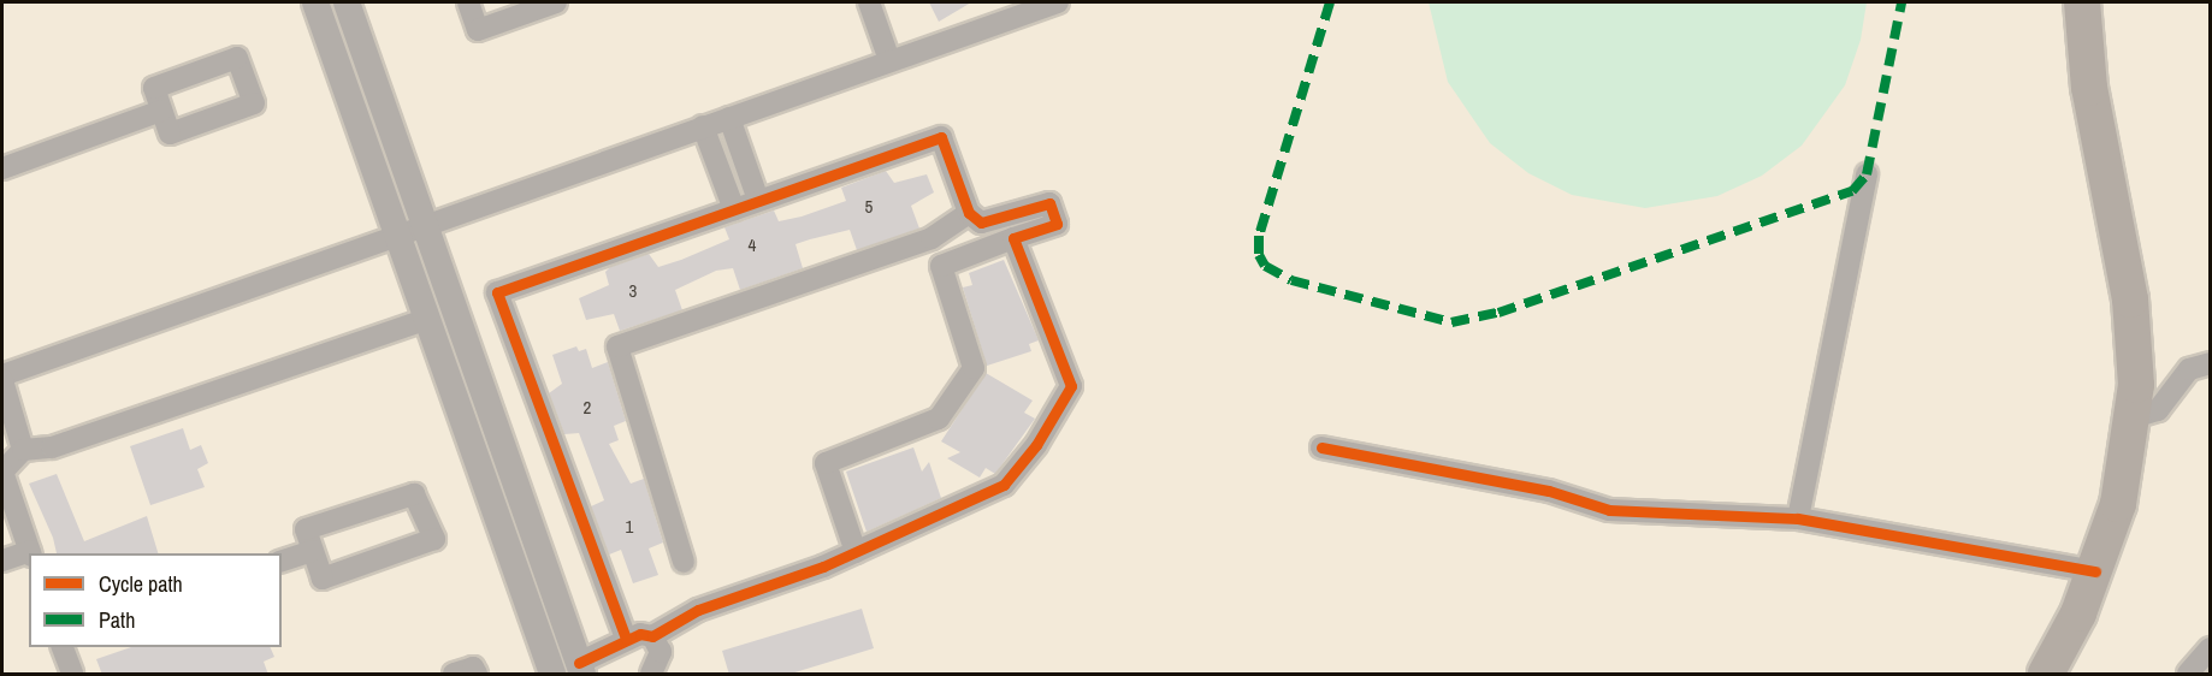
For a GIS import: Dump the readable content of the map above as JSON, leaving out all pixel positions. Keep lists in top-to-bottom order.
{
  "house_numbers": [
    "5",
    "4",
    "3",
    "2",
    "1"
  ],
  "legend": ["Cycle path", "Path"]
}
